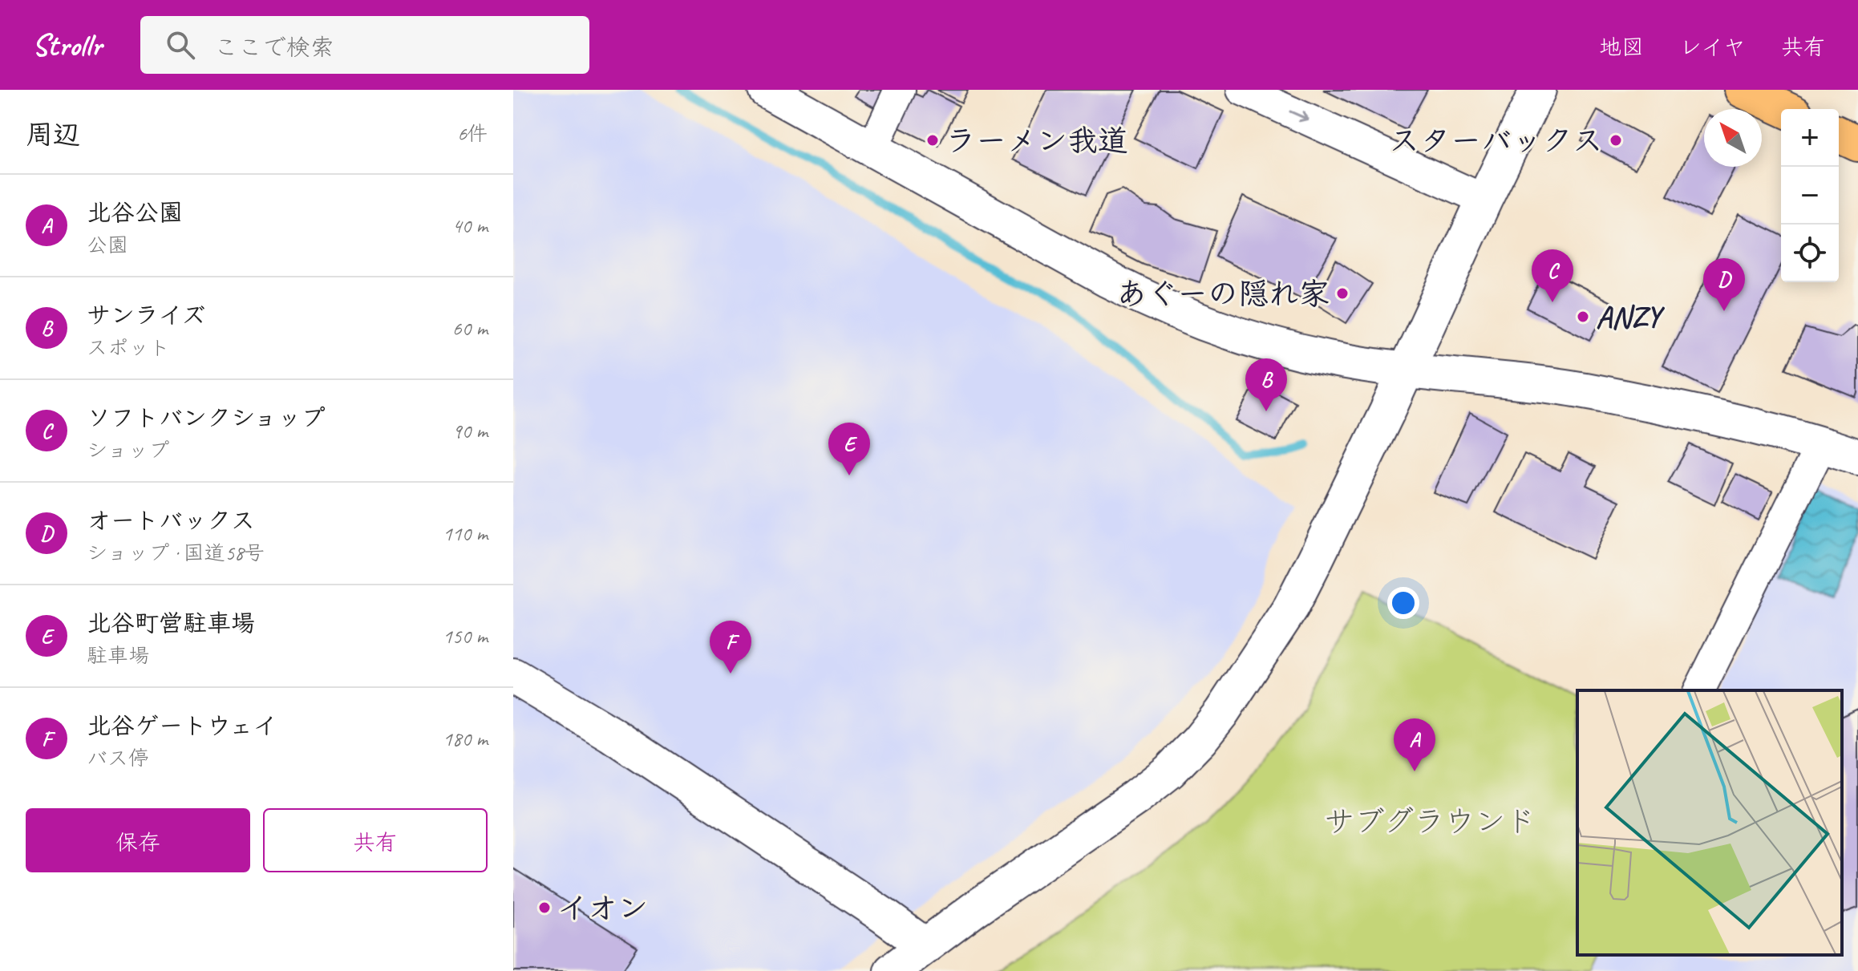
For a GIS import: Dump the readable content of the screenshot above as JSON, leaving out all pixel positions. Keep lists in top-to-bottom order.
{
  "parks": ["サブグラウンド"],
  "places": [
    "ラーメン我道",
    "スターバックス",
    "あぐーの隠れ家",
    "ANZY",
    "イオン"
  ],
  "north": "top left",
  "page": {
    "header": "Strollr",
    "search": "ここで検索",
    "nav": ["地図", "レイヤ", "共有"],
    "heading": ["周辺", "6件"],
    "map_buttons": ["+", "−"],
    "list": [
      {
        "mark": "A",
        "name": "北谷公園",
        "note": "公園",
        "value": "40 m"
      },
      {
        "mark": "B",
        "name": "サンライズ",
        "note": "スポット",
        "value": "60 m"
      },
      {
        "mark": "C",
        "name": "ソフトバンクショップ",
        "note": "ショップ",
        "value": "90 m"
      },
      {
        "mark": "D",
        "name": "オートバックス",
        "note": "ショップ · 国道58号",
        "value": "110 m"
      },
      {
        "mark": "E",
        "name": "北谷町営駐車場",
        "note": "駐車場",
        "value": "150 m"
      },
      {
        "mark": "F",
        "name": "北谷ゲートウェイ",
        "note": "バス停",
        "value": "180 m"
      }
    ],
    "pins": [
      "C",
      "D",
      "B",
      "E",
      "F",
      "A"
    ],
    "buttons": ["保存", "共有"]
  }
}
